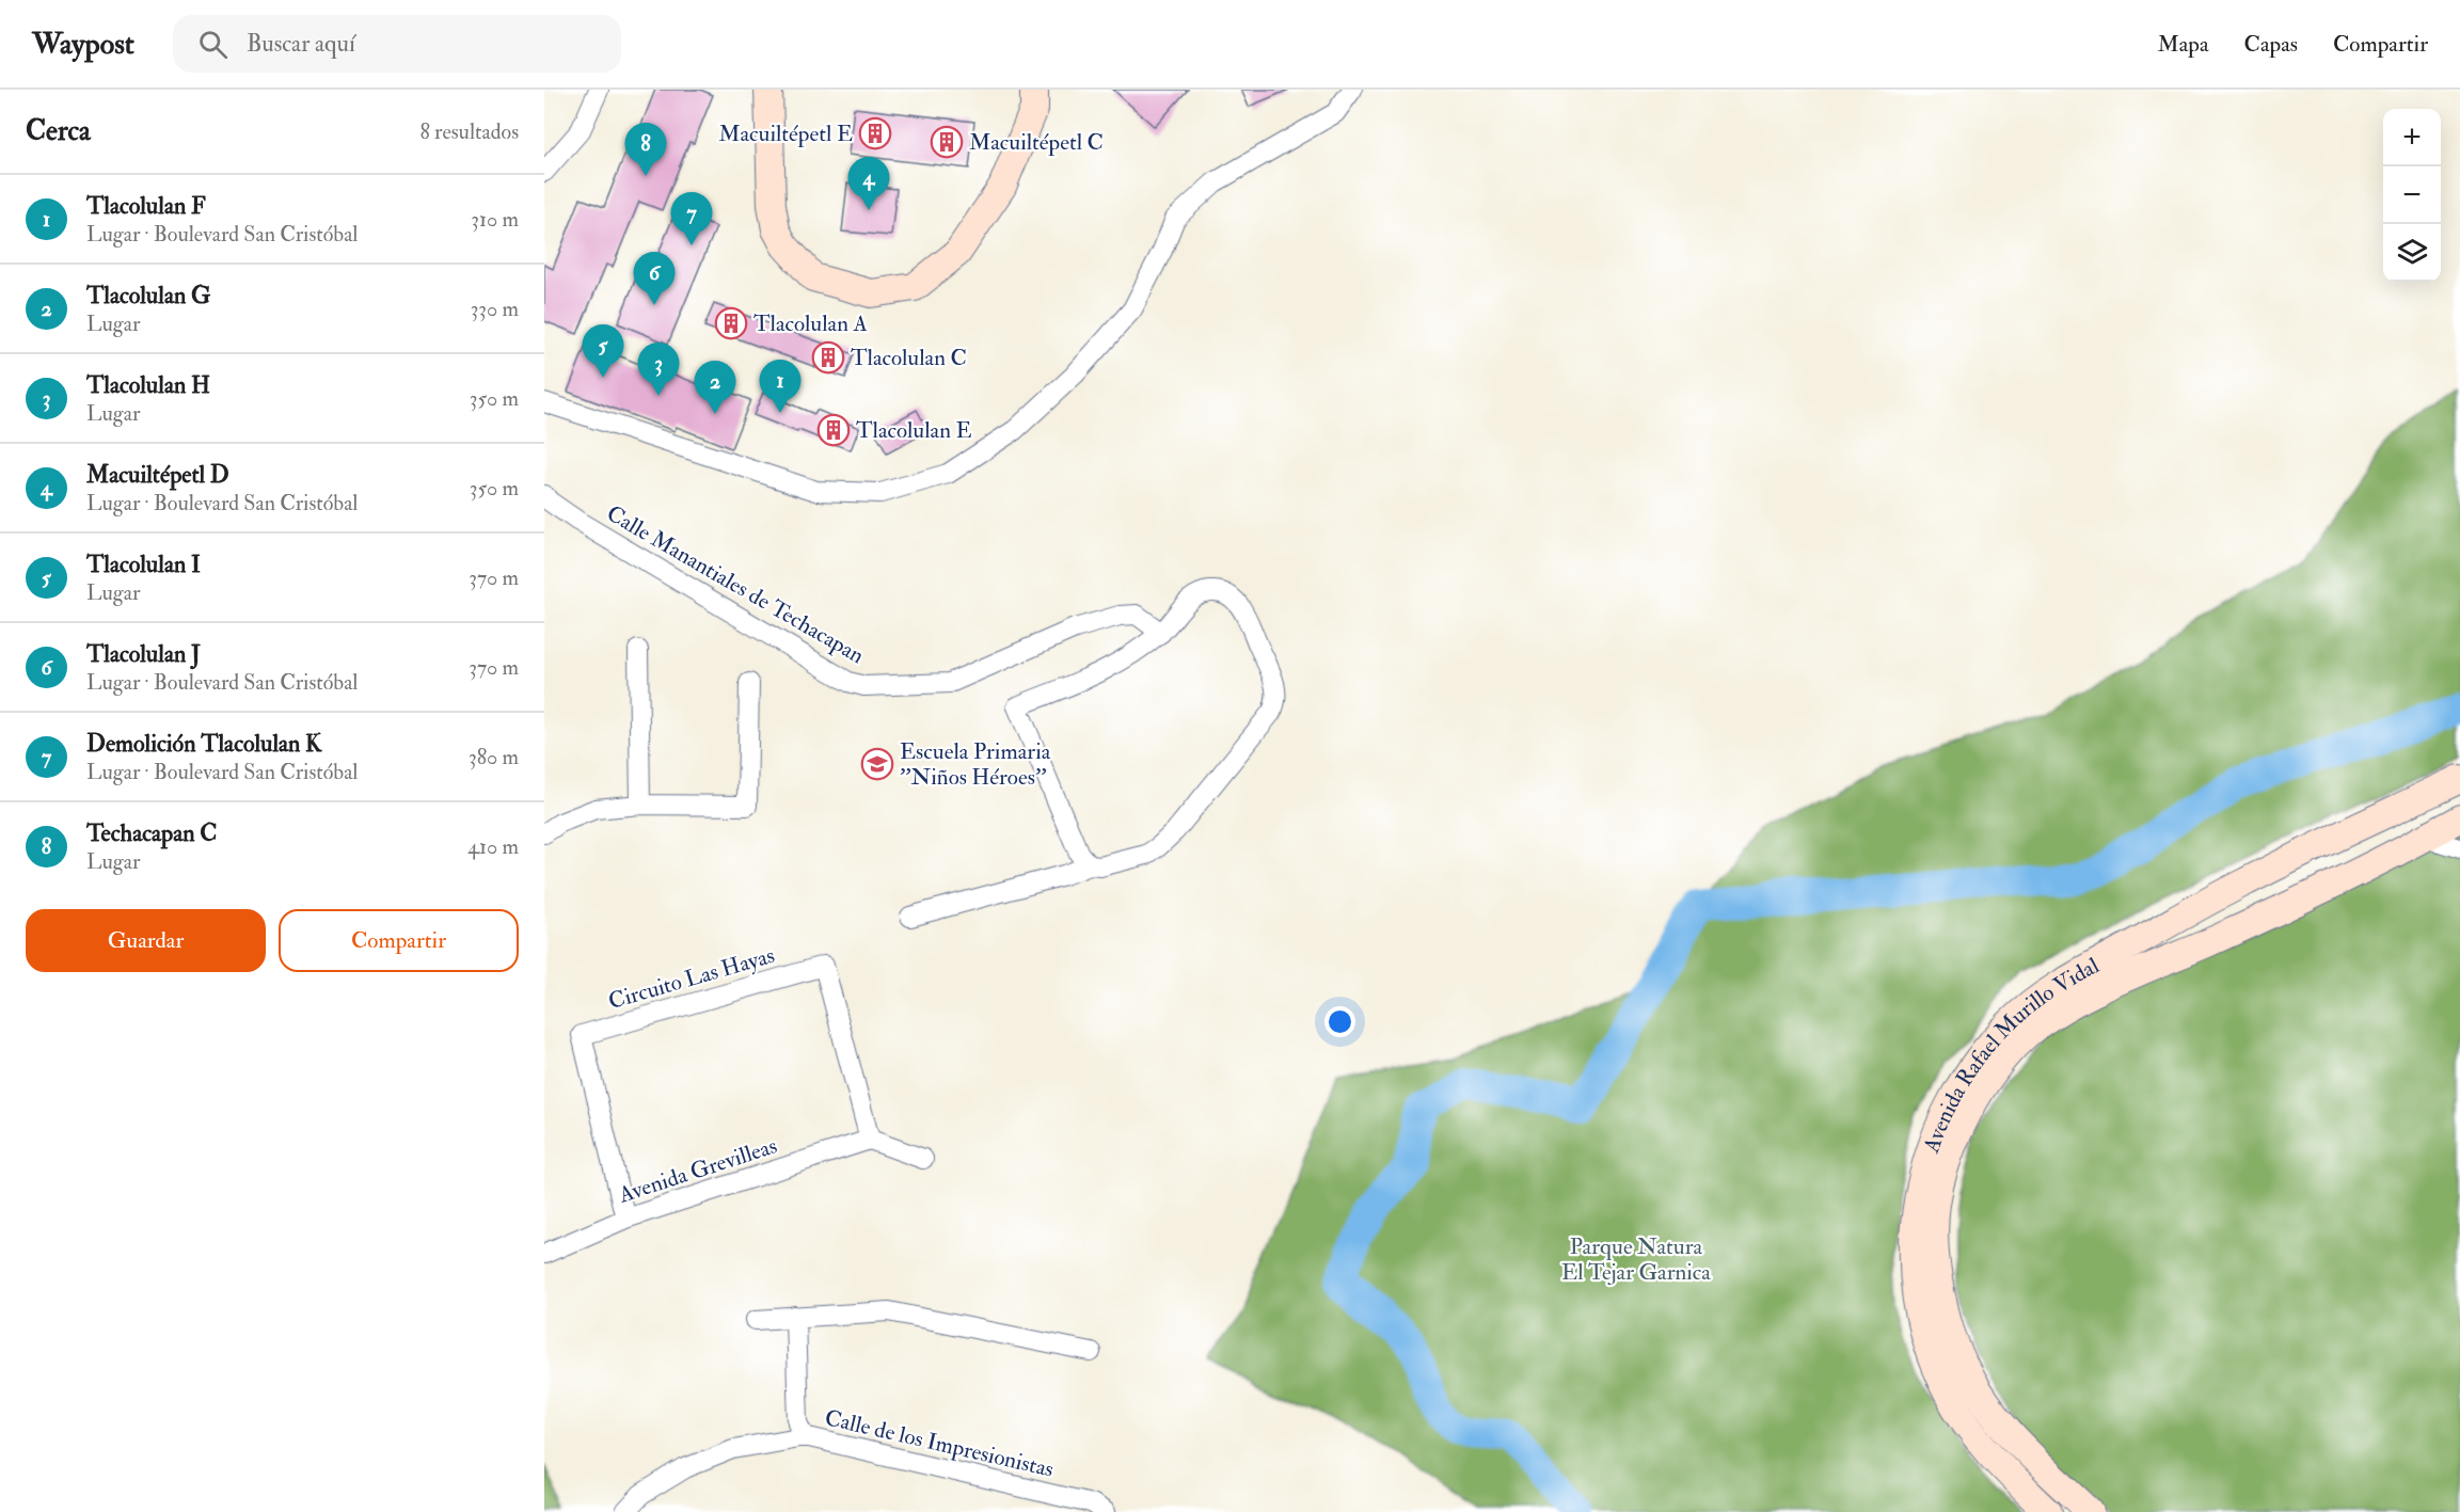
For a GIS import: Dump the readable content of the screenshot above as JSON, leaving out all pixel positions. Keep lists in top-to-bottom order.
{
  "streets": {
    "main road": ["Avenida Rafael Murillo Vidal"],
    "street": [
      "Calle Manantiales de Techacapan",
      "Circuito Las Hayas",
      "Avenida Grevilleas",
      "Calle de los Impresionistas"
    ]
  },
  "crossings": [
    ["Circuito Las Hayas", "Avenida Grevilleas"]
  ],
  "parks": ["Parque Natura El Tejar Garnica"],
  "places": {
    "building": [
      "Macuiltépetl E",
      "Macuiltépetl C",
      "Tlacolulan A",
      "Tlacolulan C",
      "Tlacolulan E"
    ],
    "school or university": ["Escuela Primaria ''Niños Héroes''"]
  },
  "page": {
    "header": "Waypost",
    "search": "Buscar aquí",
    "nav": ["Mapa", "Capas", "Compartir"],
    "heading": ["Cerca", "8 resultados"],
    "map_buttons": ["+", "−"],
    "pins": [
      "8",
      "4",
      "7",
      "6",
      "5",
      "3",
      "1",
      "2"
    ],
    "list": [
      {
        "mark": "1",
        "name": "Tlacolulan F",
        "note": "Lugar · Boulevard San Cristóbal",
        "value": "310 m"
      },
      {
        "mark": "2",
        "name": "Tlacolulan G",
        "note": "Lugar",
        "value": "330 m"
      },
      {
        "mark": "3",
        "name": "Tlacolulan H",
        "note": "Lugar",
        "value": "350 m"
      },
      {
        "mark": "4",
        "name": "Macuiltépetl D",
        "note": "Lugar · Boulevard San Cristóbal",
        "value": "350 m"
      },
      {
        "mark": "5",
        "name": "Tlacolulan I",
        "note": "Lugar",
        "value": "370 m"
      },
      {
        "mark": "6",
        "name": "Tlacolulan J",
        "note": "Lugar · Boulevard San Cristóbal",
        "value": "370 m"
      },
      {
        "mark": "7",
        "name": "Demolición Tlacolulan K",
        "note": "Lugar · Boulevard San Cristóbal",
        "value": "380 m"
      },
      {
        "mark": "8",
        "name": "Techacapan C",
        "note": "Lugar",
        "value": "410 m"
      }
    ],
    "buttons": ["Guardar", "Compartir"]
  }
}
